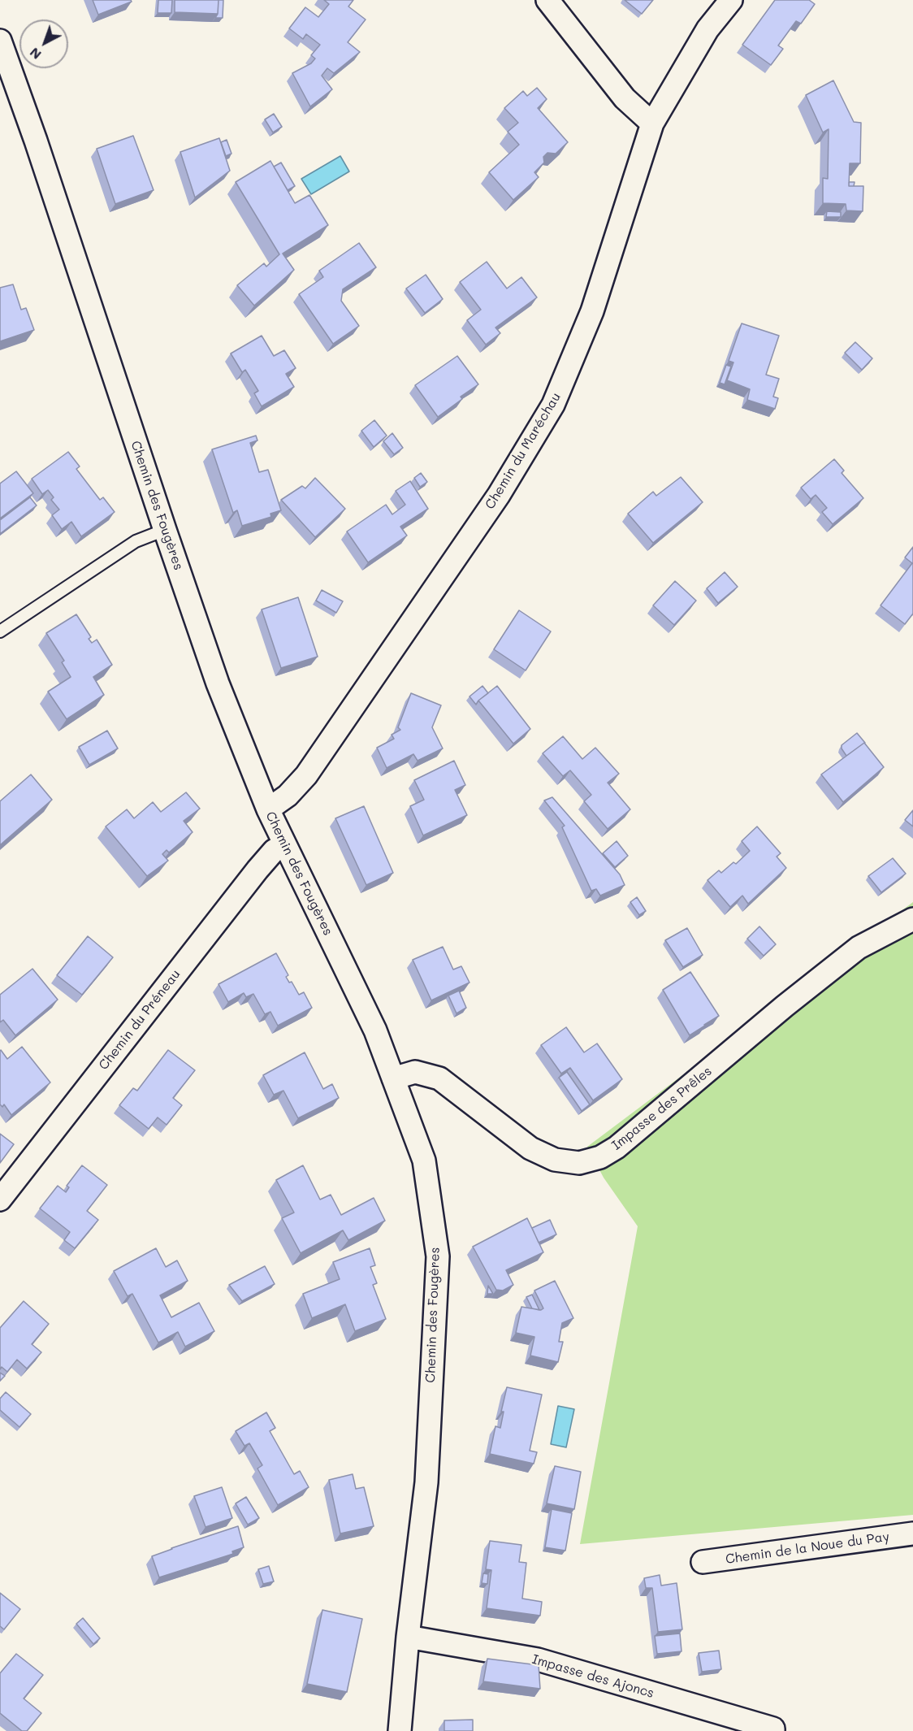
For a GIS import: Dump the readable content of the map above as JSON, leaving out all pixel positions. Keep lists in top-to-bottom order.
{
  "streets": {
    "street": [
      "Chemin du Maréchau",
      "Chemin des Fougères",
      "Chemin du Préneau",
      "Impasse des Prêles",
      "Chemin de la Noue du Pay",
      "Impasse des Ajoncs"
    ]
  },
  "crossings": [
    ["Chemin du Maréchau", "Chemin des Fougères"],
    ["Chemin des Fougères", "Chemin du Préneau"],
    ["Chemin des Fougères", "Impasse des Prêles"],
    ["Chemin des Fougères", "Impasse des Ajoncs"]
  ],
  "north": "bottom left"
}
